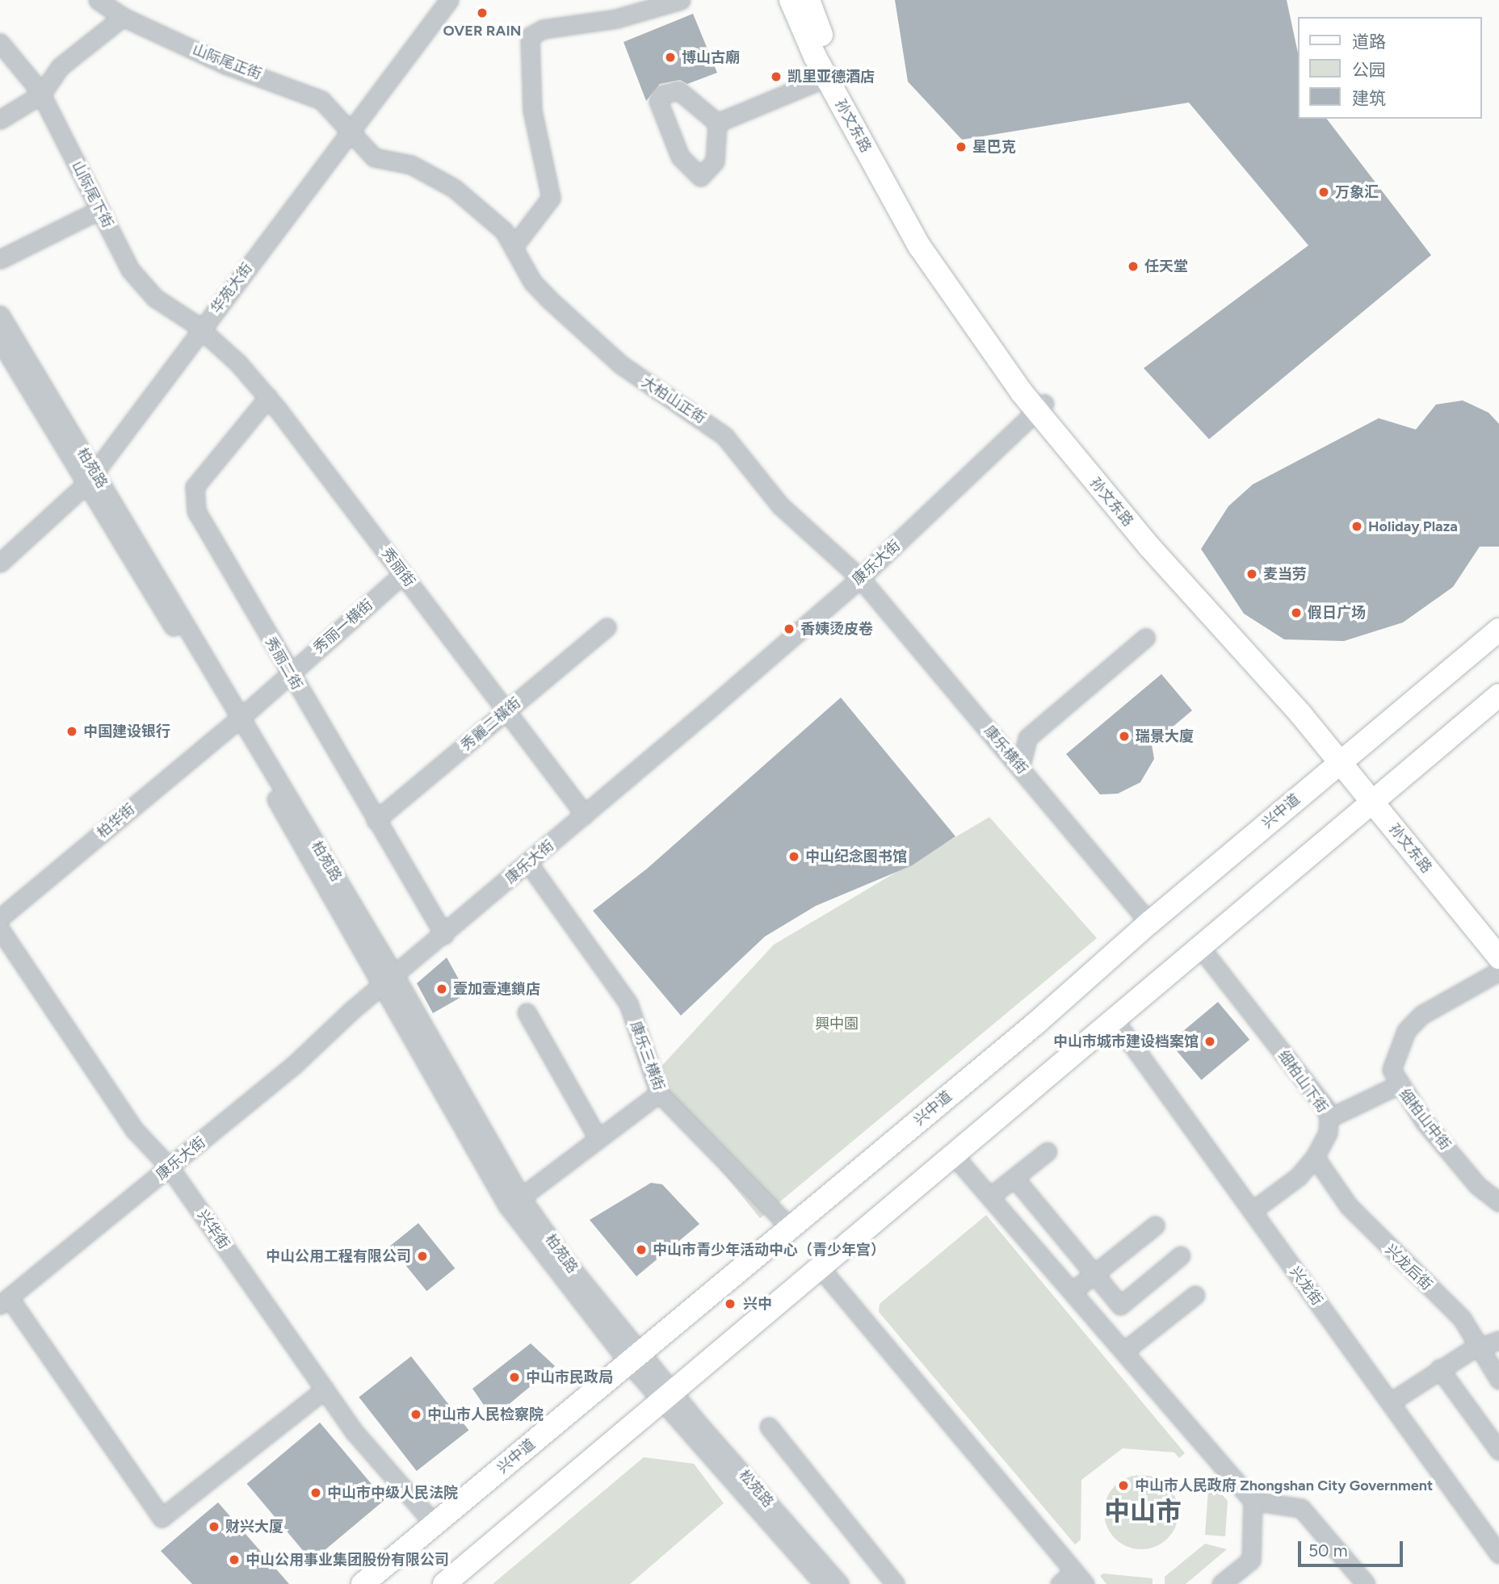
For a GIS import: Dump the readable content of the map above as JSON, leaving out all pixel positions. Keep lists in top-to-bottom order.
{
  "streets": {
    "main road": ["孙文东路", "兴中道"],
    "street": [
      "山际尾正街",
      "山际尾下街",
      "华苑大街",
      "大柏山正街",
      "柏苑路",
      "康乐大街",
      "秀丽街",
      "秀丽一横街",
      "秀丽二街",
      "秀麗二橫街",
      "康乐横街",
      "柏华街",
      "康乐三横街",
      "细柏山下街",
      "细柏山中街",
      "兴华街",
      "兴龙后街",
      "兴龙街",
      "松苑路"
    ]
  },
  "crossings": [
    ["山际尾正街", "华苑大街"],
    ["山际尾正街", "大柏山正街"],
    ["孙文东路", "康乐大街"],
    ["孙文东路", "兴中道"],
    ["山际尾下街", "华苑大街"],
    ["山际尾下街", "秀丽街"],
    ["华苑大街", "大柏山正街"],
    ["华苑大街", "柏苑路"],
    ["华苑大街", "秀丽街"],
    ["大柏山正街", "康乐大街"],
    ["大柏山正街", "康乐横街"],
    ["柏苑路", "康乐大街"],
    ["柏苑路", "秀丽一横街"],
    ["柏苑路", "兴中道"],
    ["柏苑路", "柏华街"],
    ["柏苑路", "松苑路"],
    ["康乐大街", "秀丽街"],
    ["康乐大街", "秀丽二街"],
    ["康乐大街", "康乐横街"],
    ["康乐大街", "康乐三横街"],
    ["康乐大街", "兴华街"],
    ["秀丽街", "秀丽一横街"],
    ["秀丽街", "秀丽二街"],
    ["秀丽街", "秀麗二橫街"],
    ["秀丽一横街", "秀丽二街"],
    ["秀丽一横街", "柏华街"],
    ["秀丽二街", "秀麗二橫街"],
    ["康乐横街", "兴中道"],
    ["兴中道", "康乐三横街"],
    ["兴中道", "兴华街"],
    ["细柏山下街", "兴龙后街"],
    ["细柏山下街", "兴龙街"]
  ],
  "districts": ["中山市"],
  "parks": ["興中園"],
  "places": [
    "OVER RAIN",
    "博山古廟",
    "凯里亚德酒店",
    "星巴克",
    "万象汇",
    "任天堂",
    "Holiday Plaza",
    "麦当劳",
    "假日广场",
    "香姨烫皮卷",
    "中国建设银行",
    "瑞景大廈",
    "中山纪念图书馆",
    "壹加壹連鎖店",
    "中山市城市建设档案馆",
    "中山市青少年活动中心（青少年宫）",
    "中山公用工程有限公司",
    "兴中",
    "中山市民政局",
    "中山市人民检察院",
    "中山市人民政府 Zhongshan City Government",
    "中山市中级人民法院",
    "财兴大厦",
    "中山公用事业集团股份有限公司"
  ],
  "legend": ["道路", "公园", "建筑"],
  "scale_bar": "50 m"
}
